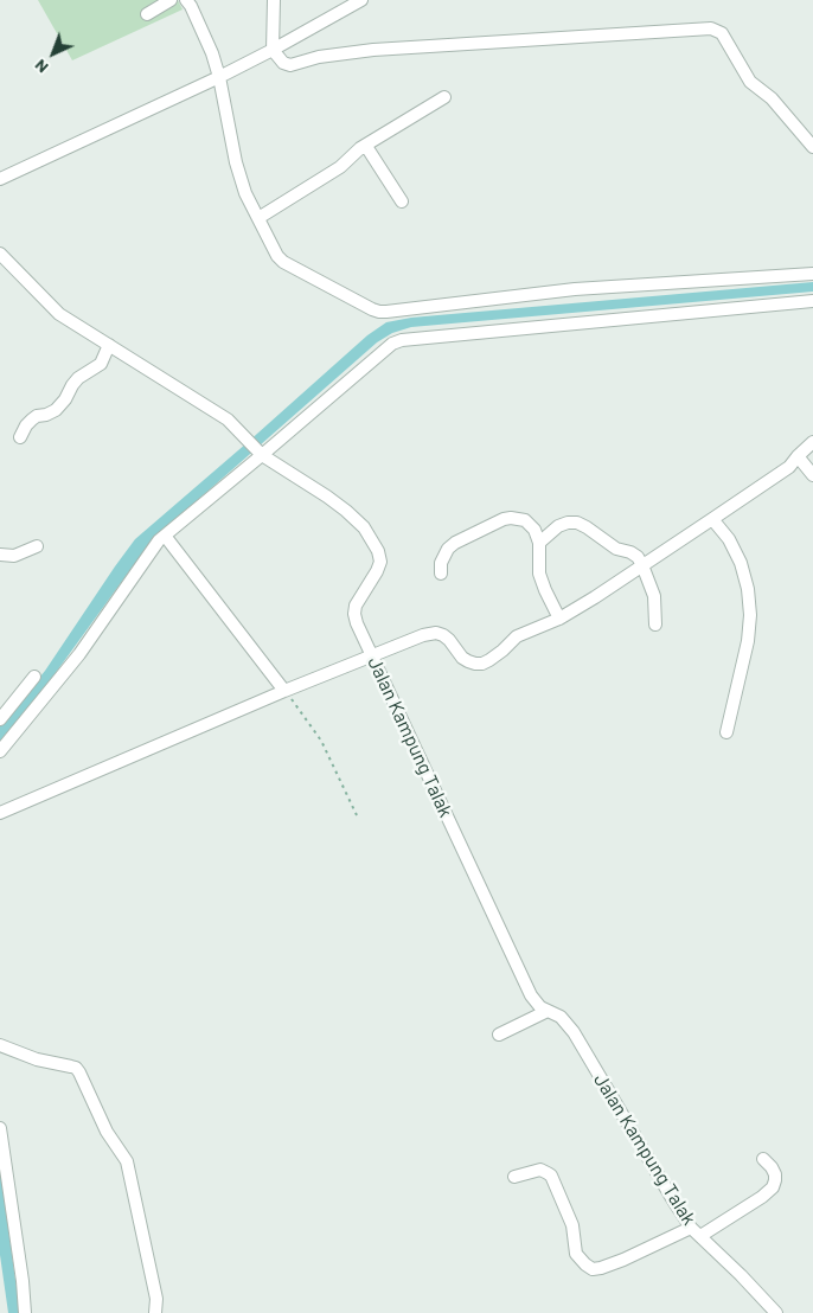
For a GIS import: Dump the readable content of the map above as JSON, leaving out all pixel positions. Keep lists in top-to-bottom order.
{
  "streets": {
    "street": ["Jalan Kampung Talak"]
  },
  "north": "bottom left"
}
